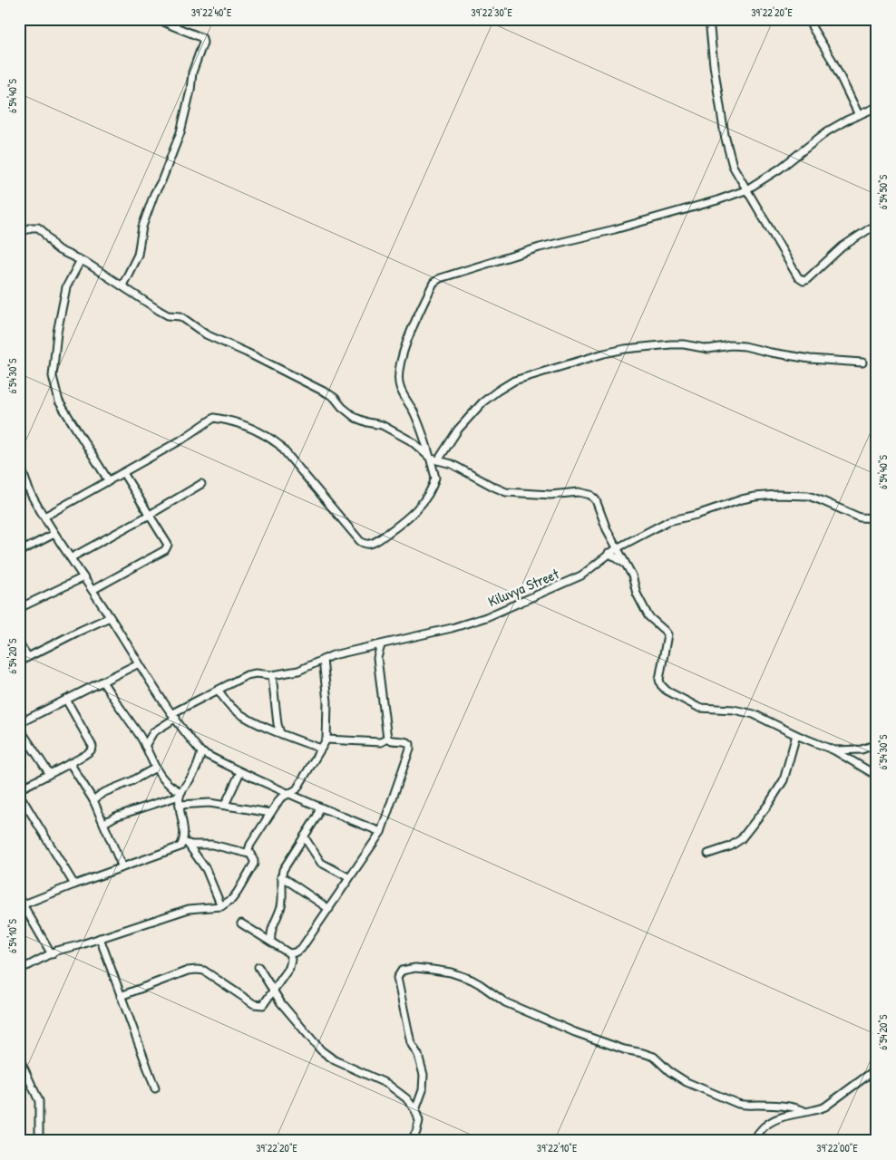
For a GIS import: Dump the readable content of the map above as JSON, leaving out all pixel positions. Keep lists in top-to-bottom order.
{
  "streets": {
    "street": ["Kiluvya Street"]
  },
  "coordinates": [
    "39°22'40\"E",
    "39°22'30\"E",
    "39°22'20\"E",
    "6°54'40\"S",
    "6°54'50\"S",
    "6°54'30\"S",
    "6°54'20\"S",
    "6°54'10\"S",
    "39°22'10\"E",
    "39°22'00\"E"
  ]
}
